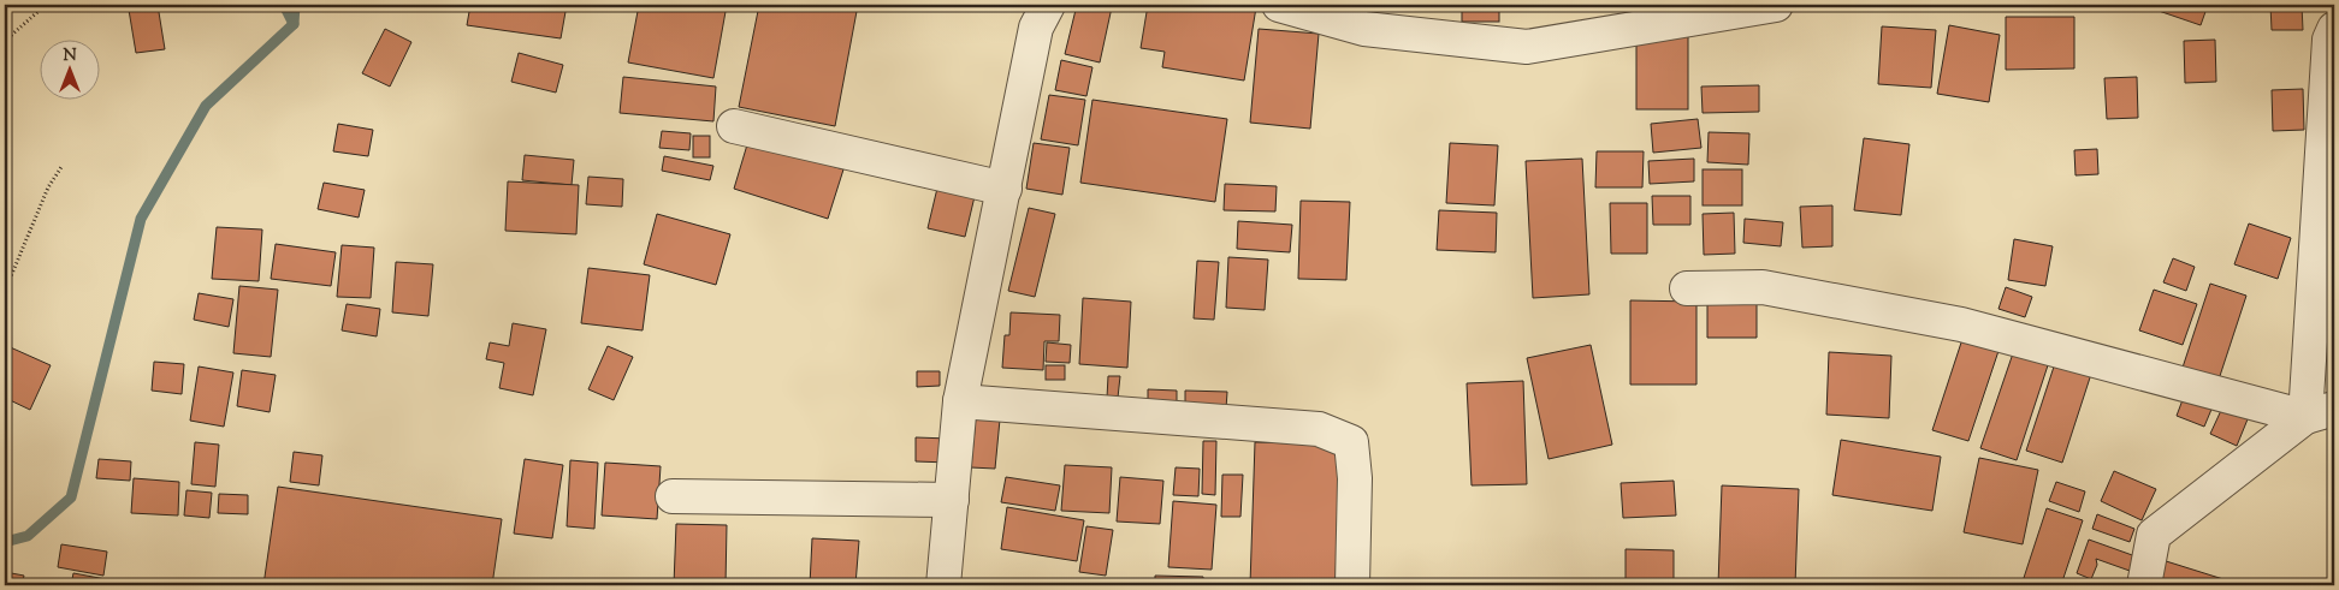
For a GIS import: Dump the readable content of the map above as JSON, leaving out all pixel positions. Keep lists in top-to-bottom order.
{
  "north": "top"
}
